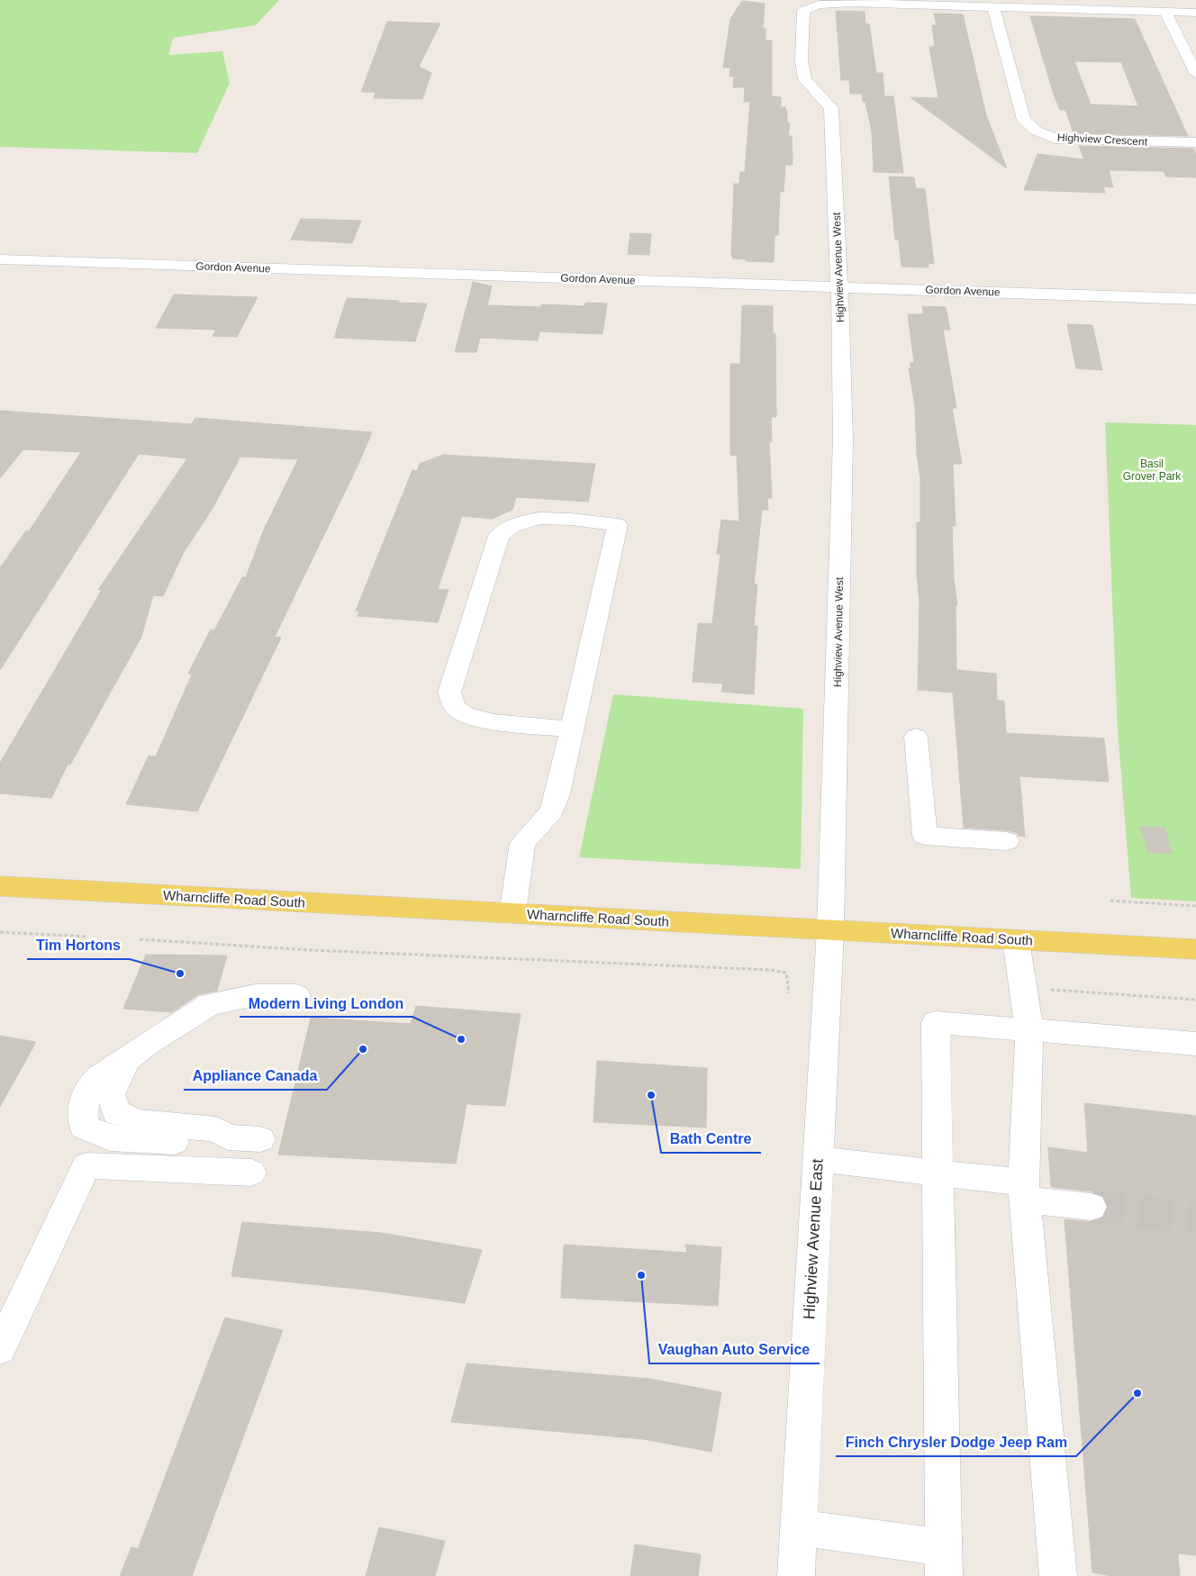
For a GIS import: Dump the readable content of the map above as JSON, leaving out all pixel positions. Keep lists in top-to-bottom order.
{
  "streets": {
    "main road": ["Wharncliffe Road South"],
    "street": [
      "Highview Crescent",
      "Gordon Avenue",
      "Highview Avenue West",
      "Highview Avenue East"
    ]
  },
  "crossings": [
    ["Highview Crescent", "Highview Avenue West"],
    ["Gordon Avenue", "Highview Avenue West"],
    ["Highview Avenue West", "Wharncliffe Road South"],
    ["Highview Avenue West", "Highview Avenue East"],
    ["Wharncliffe Road South", "Highview Avenue East"]
  ],
  "parks": ["Basil Grover Park"],
  "places": [
    "Tim Hortons",
    "Modern Living London",
    "Appliance Canada",
    "Bath Centre",
    "Vaughan Auto Service",
    "Finch Chrysler Dodge Jeep Ram"
  ]
}
